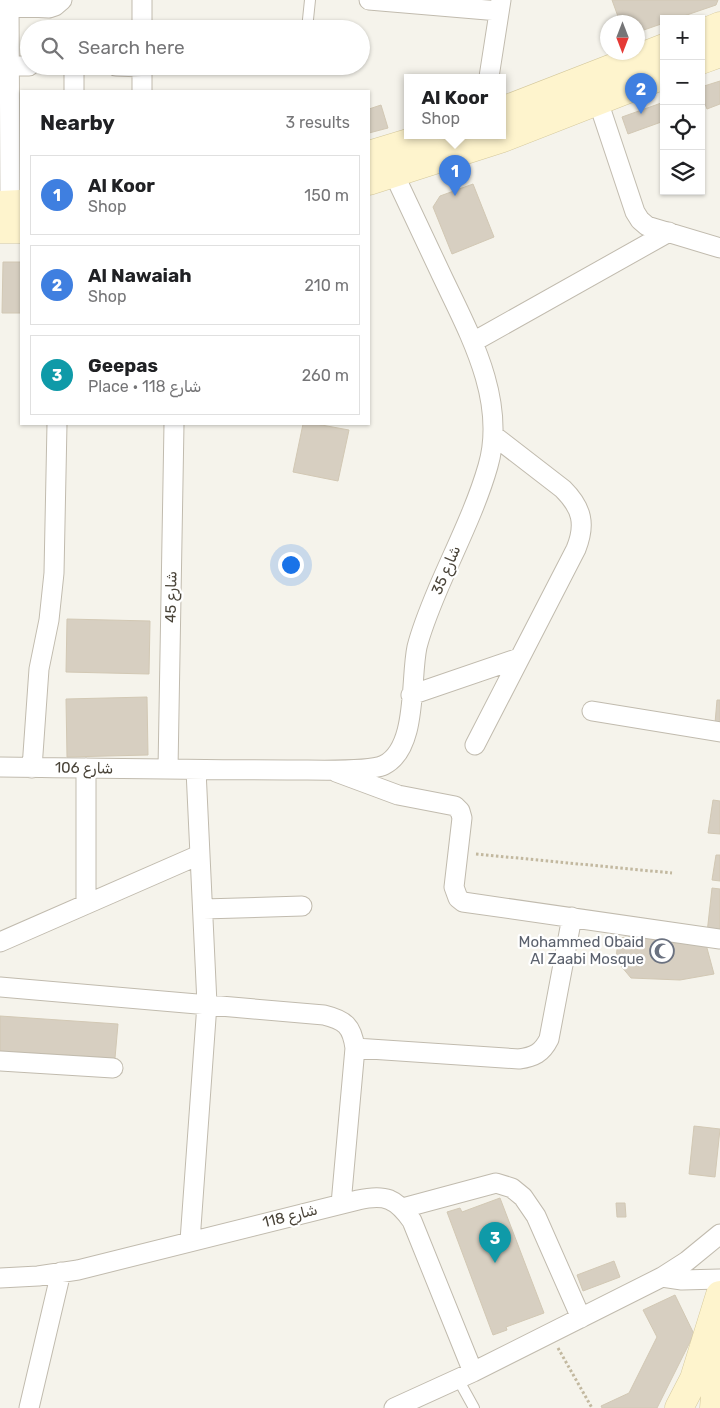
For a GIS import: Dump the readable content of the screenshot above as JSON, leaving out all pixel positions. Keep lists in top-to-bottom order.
{
  "streets": {
    "street": [
      "شارع 35",
      "شارع 45",
      "شارع 106",
      "شارع 118"
    ]
  },
  "crossings": [
    ["شارع 35", "شارع 45"],
    ["شارع 35", "شارع 106"],
    ["شارع 45", "شارع 106"]
  ],
  "places": {
    "mosque": ["Mohammed Obaid Al Zaabi Mosque"]
  },
  "north": "bottom",
  "page": {
    "map_buttons": ["+", "−"],
    "search": "Search here",
    "pins": ["2", "1", "3"],
    "popup": ["Al Koor", "Shop"],
    "heading": ["Nearby", "3 results"],
    "list": [
      {
        "mark": "1",
        "name": "Al Koor",
        "note": "Shop",
        "value": "150 m"
      },
      {
        "mark": "2",
        "name": "Al Nawaiah",
        "note": "Shop",
        "value": "210 m"
      },
      {
        "mark": "3",
        "name": "Geepas",
        "note": "Place · شارع 118",
        "value": "260 m"
      }
    ]
  }
}
